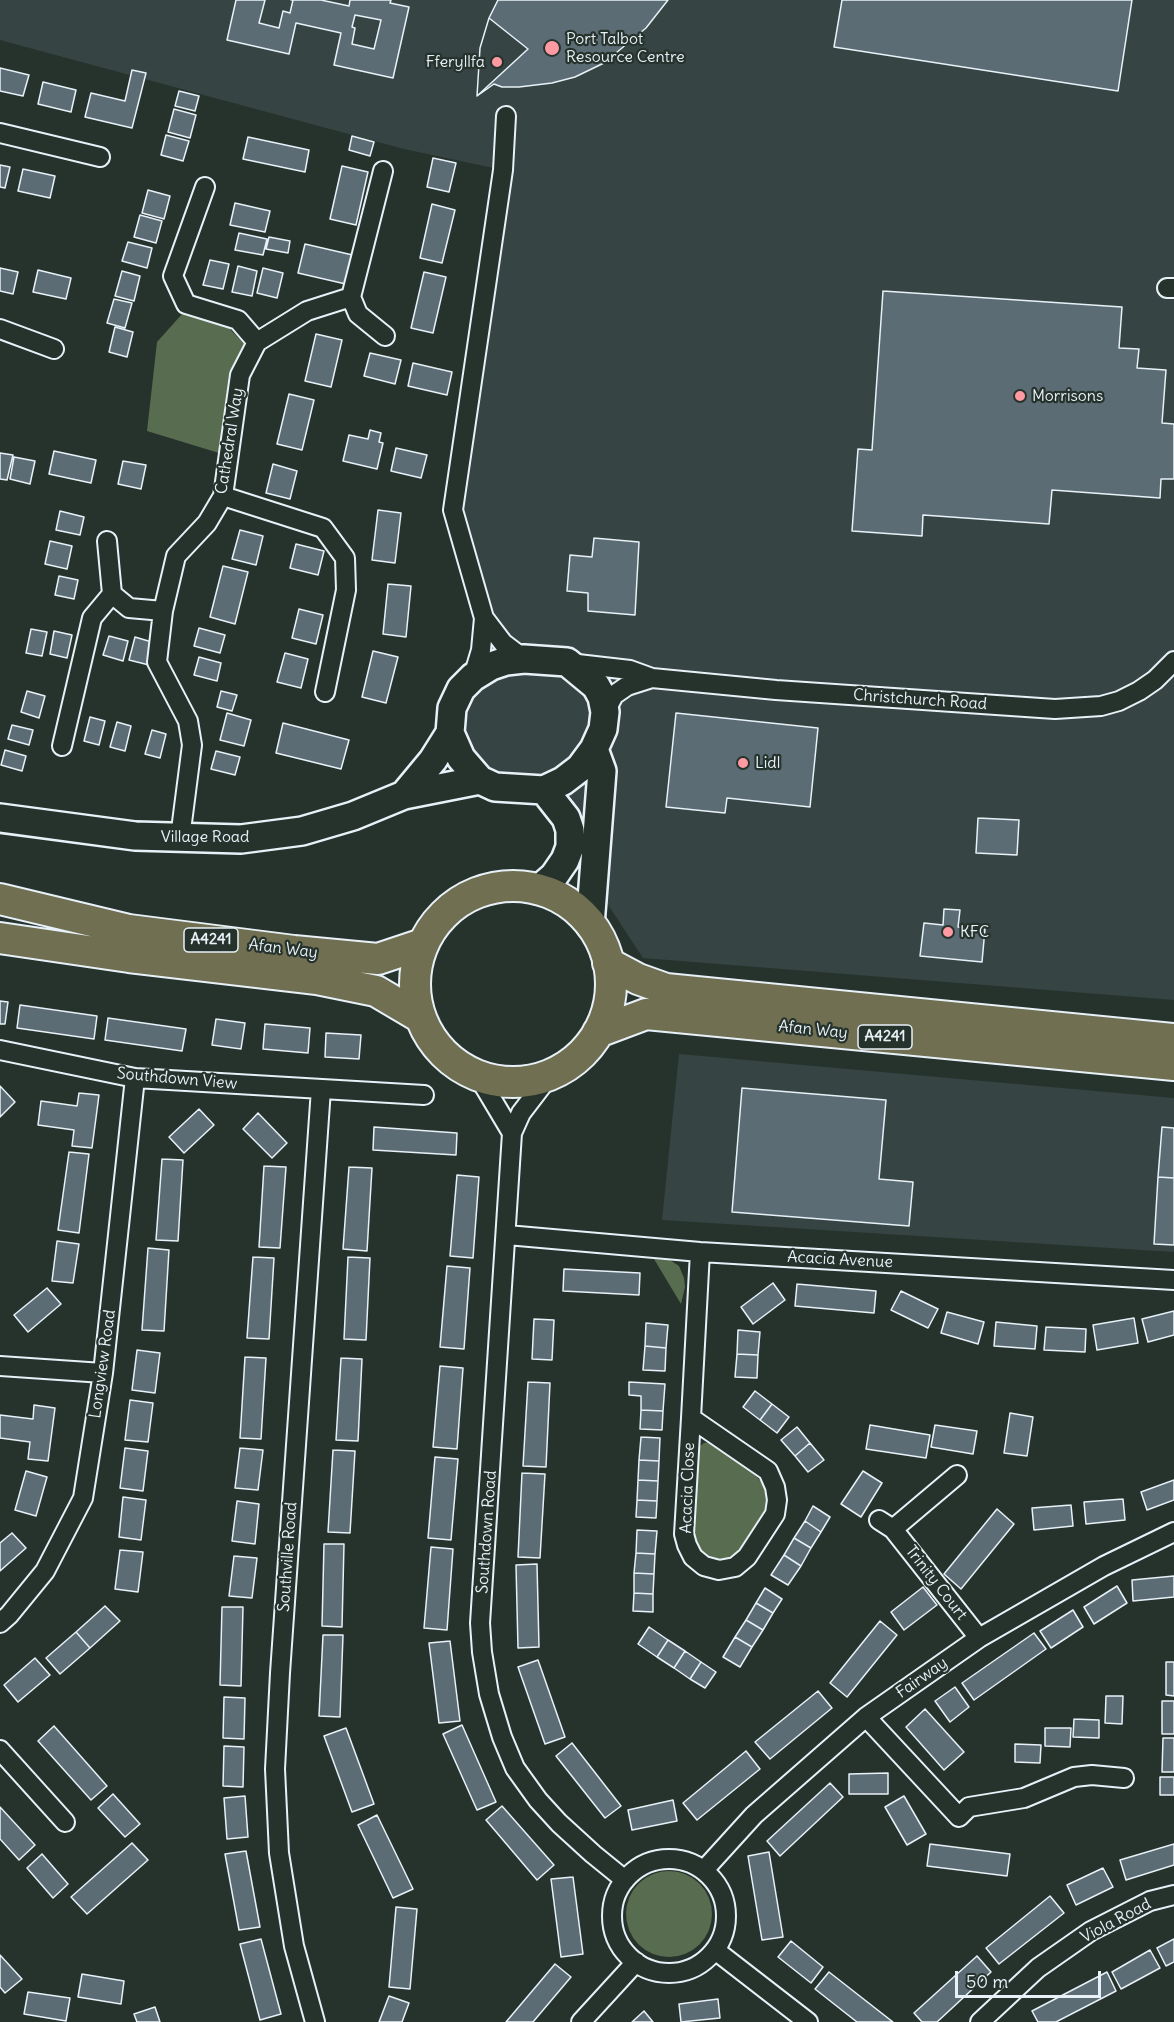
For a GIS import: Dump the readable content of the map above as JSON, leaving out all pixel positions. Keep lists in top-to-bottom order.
{
  "streets": {
    "main road": ["A4241", "Afan Way"],
    "street": [
      "Cathedral Way",
      "Christchurch Road",
      "Village Road",
      "Southdown View",
      "Acacia Avenue",
      "Longview Road",
      "Acacia Close",
      "Southdown Road",
      "Southville Road",
      "Trinity Court",
      "Fairway",
      "Viola Road"
    ]
  },
  "crossings": [
    ["Cathedral Way", "Village Road"],
    ["Christchurch Road", "Village Road"],
    ["Afan Way", "Southdown Road"],
    ["Southdown View", "Longview Road"],
    ["Southdown View", "Southville Road"],
    ["Acacia Avenue", "Acacia Close"],
    ["Acacia Avenue", "Southdown Road"],
    ["Southdown Road", "Fairway"],
    ["Trinity Court", "Fairway"]
  ],
  "places": [
    "Port Talbot Resource Centre",
    "Fferyllfa",
    "Morrisons",
    "Lidl",
    "KFC"
  ],
  "scale_bar": "50 m"
}
